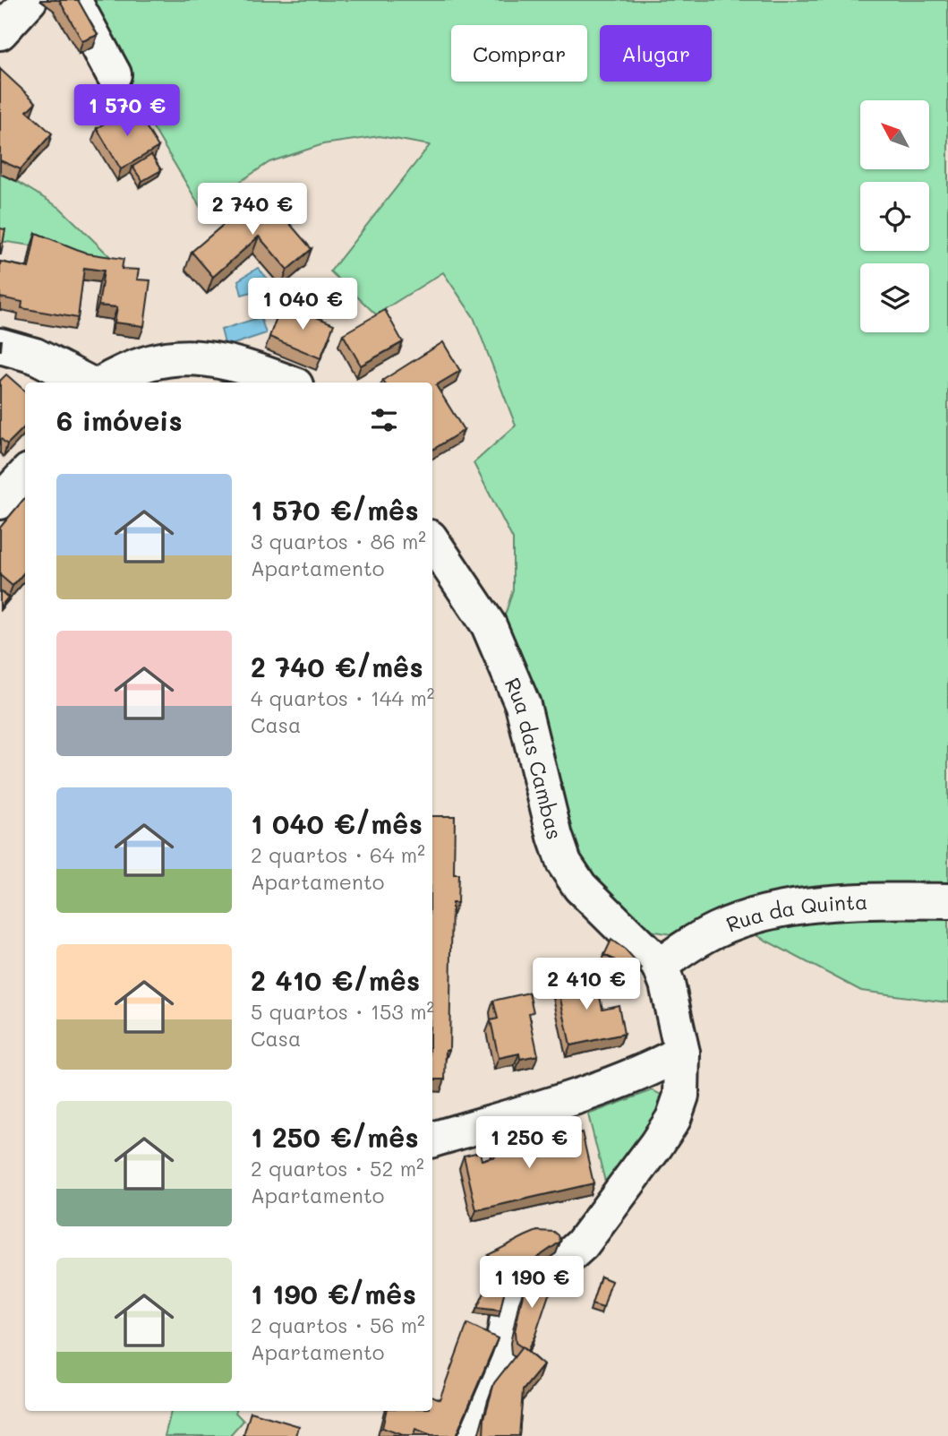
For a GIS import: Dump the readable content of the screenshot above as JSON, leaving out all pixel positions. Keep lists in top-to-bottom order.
{
  "streets": {
    "street": ["Rua das Cambas", "Rua da Quinta"]
  },
  "crossings": [
    ["Rua das Cambas", "Rua da Quinta"]
  ],
  "north": "top left",
  "page": {
    "chip": ["Comprar", "Alugar"],
    "price": [
      "1 570 €",
      "2 740 €",
      "1 040 €",
      "2 410 €",
      "1 250 €",
      "1 190 €"
    ],
    "heading": "6 imóveis",
    "list": [
      {
        "name": "1 570 €/mês",
        "note": "3 quartos · 86 m² · Apartamento"
      },
      {
        "name": "2 740 €/mês",
        "note": "4 quartos · 144 m² · Casa"
      },
      {
        "name": "1 040 €/mês",
        "note": "2 quartos · 64 m² · Apartamento"
      },
      {
        "name": "2 410 €/mês",
        "note": "5 quartos · 153 m² · Casa"
      },
      {
        "name": "1 250 €/mês",
        "note": "2 quartos · 52 m² · Apartamento"
      },
      {
        "name": "1 190 €/mês",
        "note": "2 quartos · 56 m² · Apartamento"
      }
    ]
  }
}
